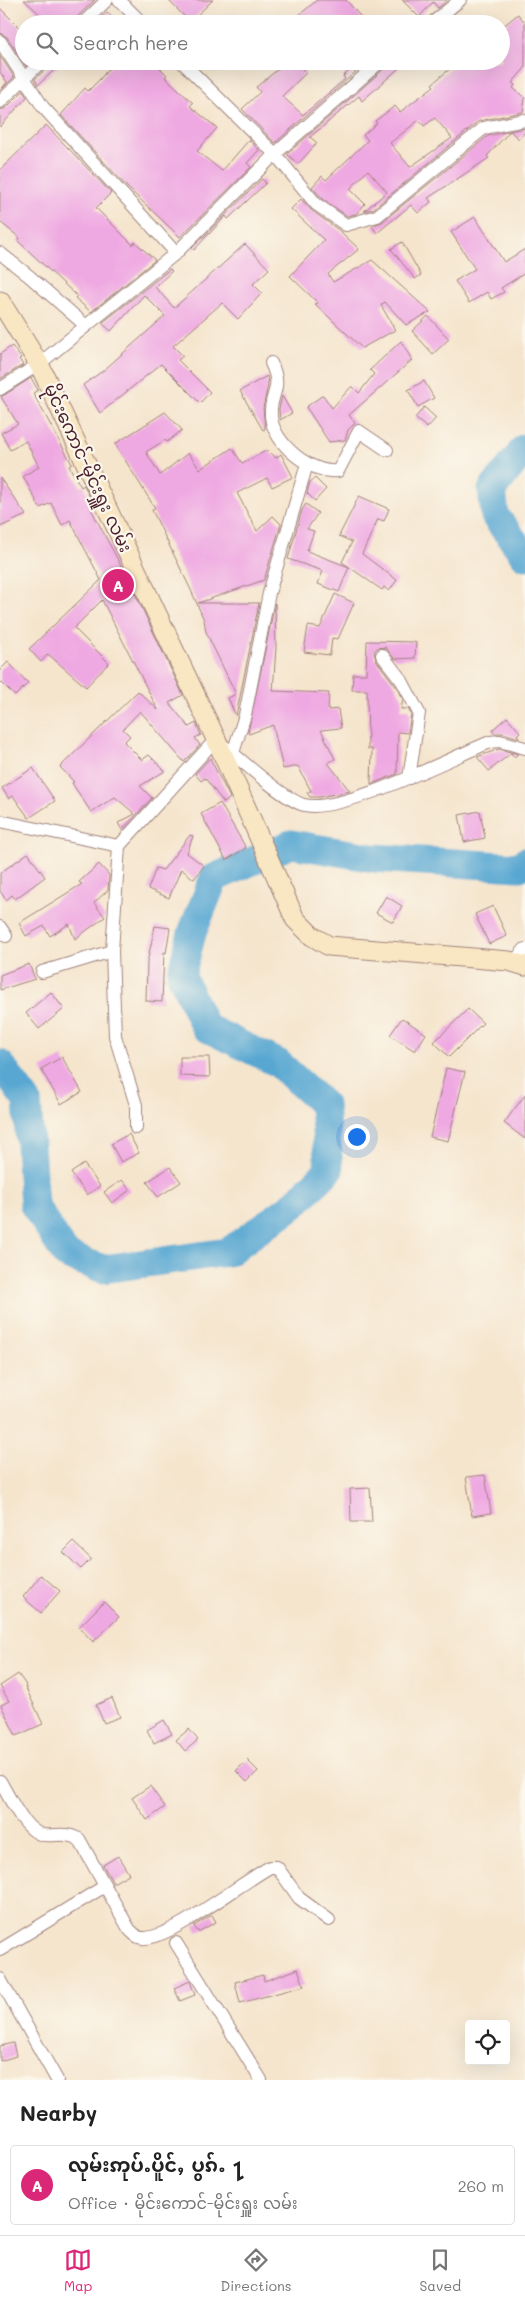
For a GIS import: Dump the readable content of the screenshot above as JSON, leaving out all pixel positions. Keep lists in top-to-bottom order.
{
  "streets": {
    "main road": ["မိုင်းကောင်-မိုင်းရှူး လမ်း"]
  },
  "page": {
    "search": "Search here",
    "pins": "A",
    "heading": "Nearby",
    "list": [
      {
        "mark": "A",
        "name": "လုမ်းဢုပ်ႉပိူင်ႇ ပွၵ်ႉ ႑",
        "note": "Office · မိုင်းကောင်-မိုင်းရှူး လမ်း",
        "value": "260 m"
      }
    ],
    "nav": ["Map", "Directions", "Saved"]
  }
}
